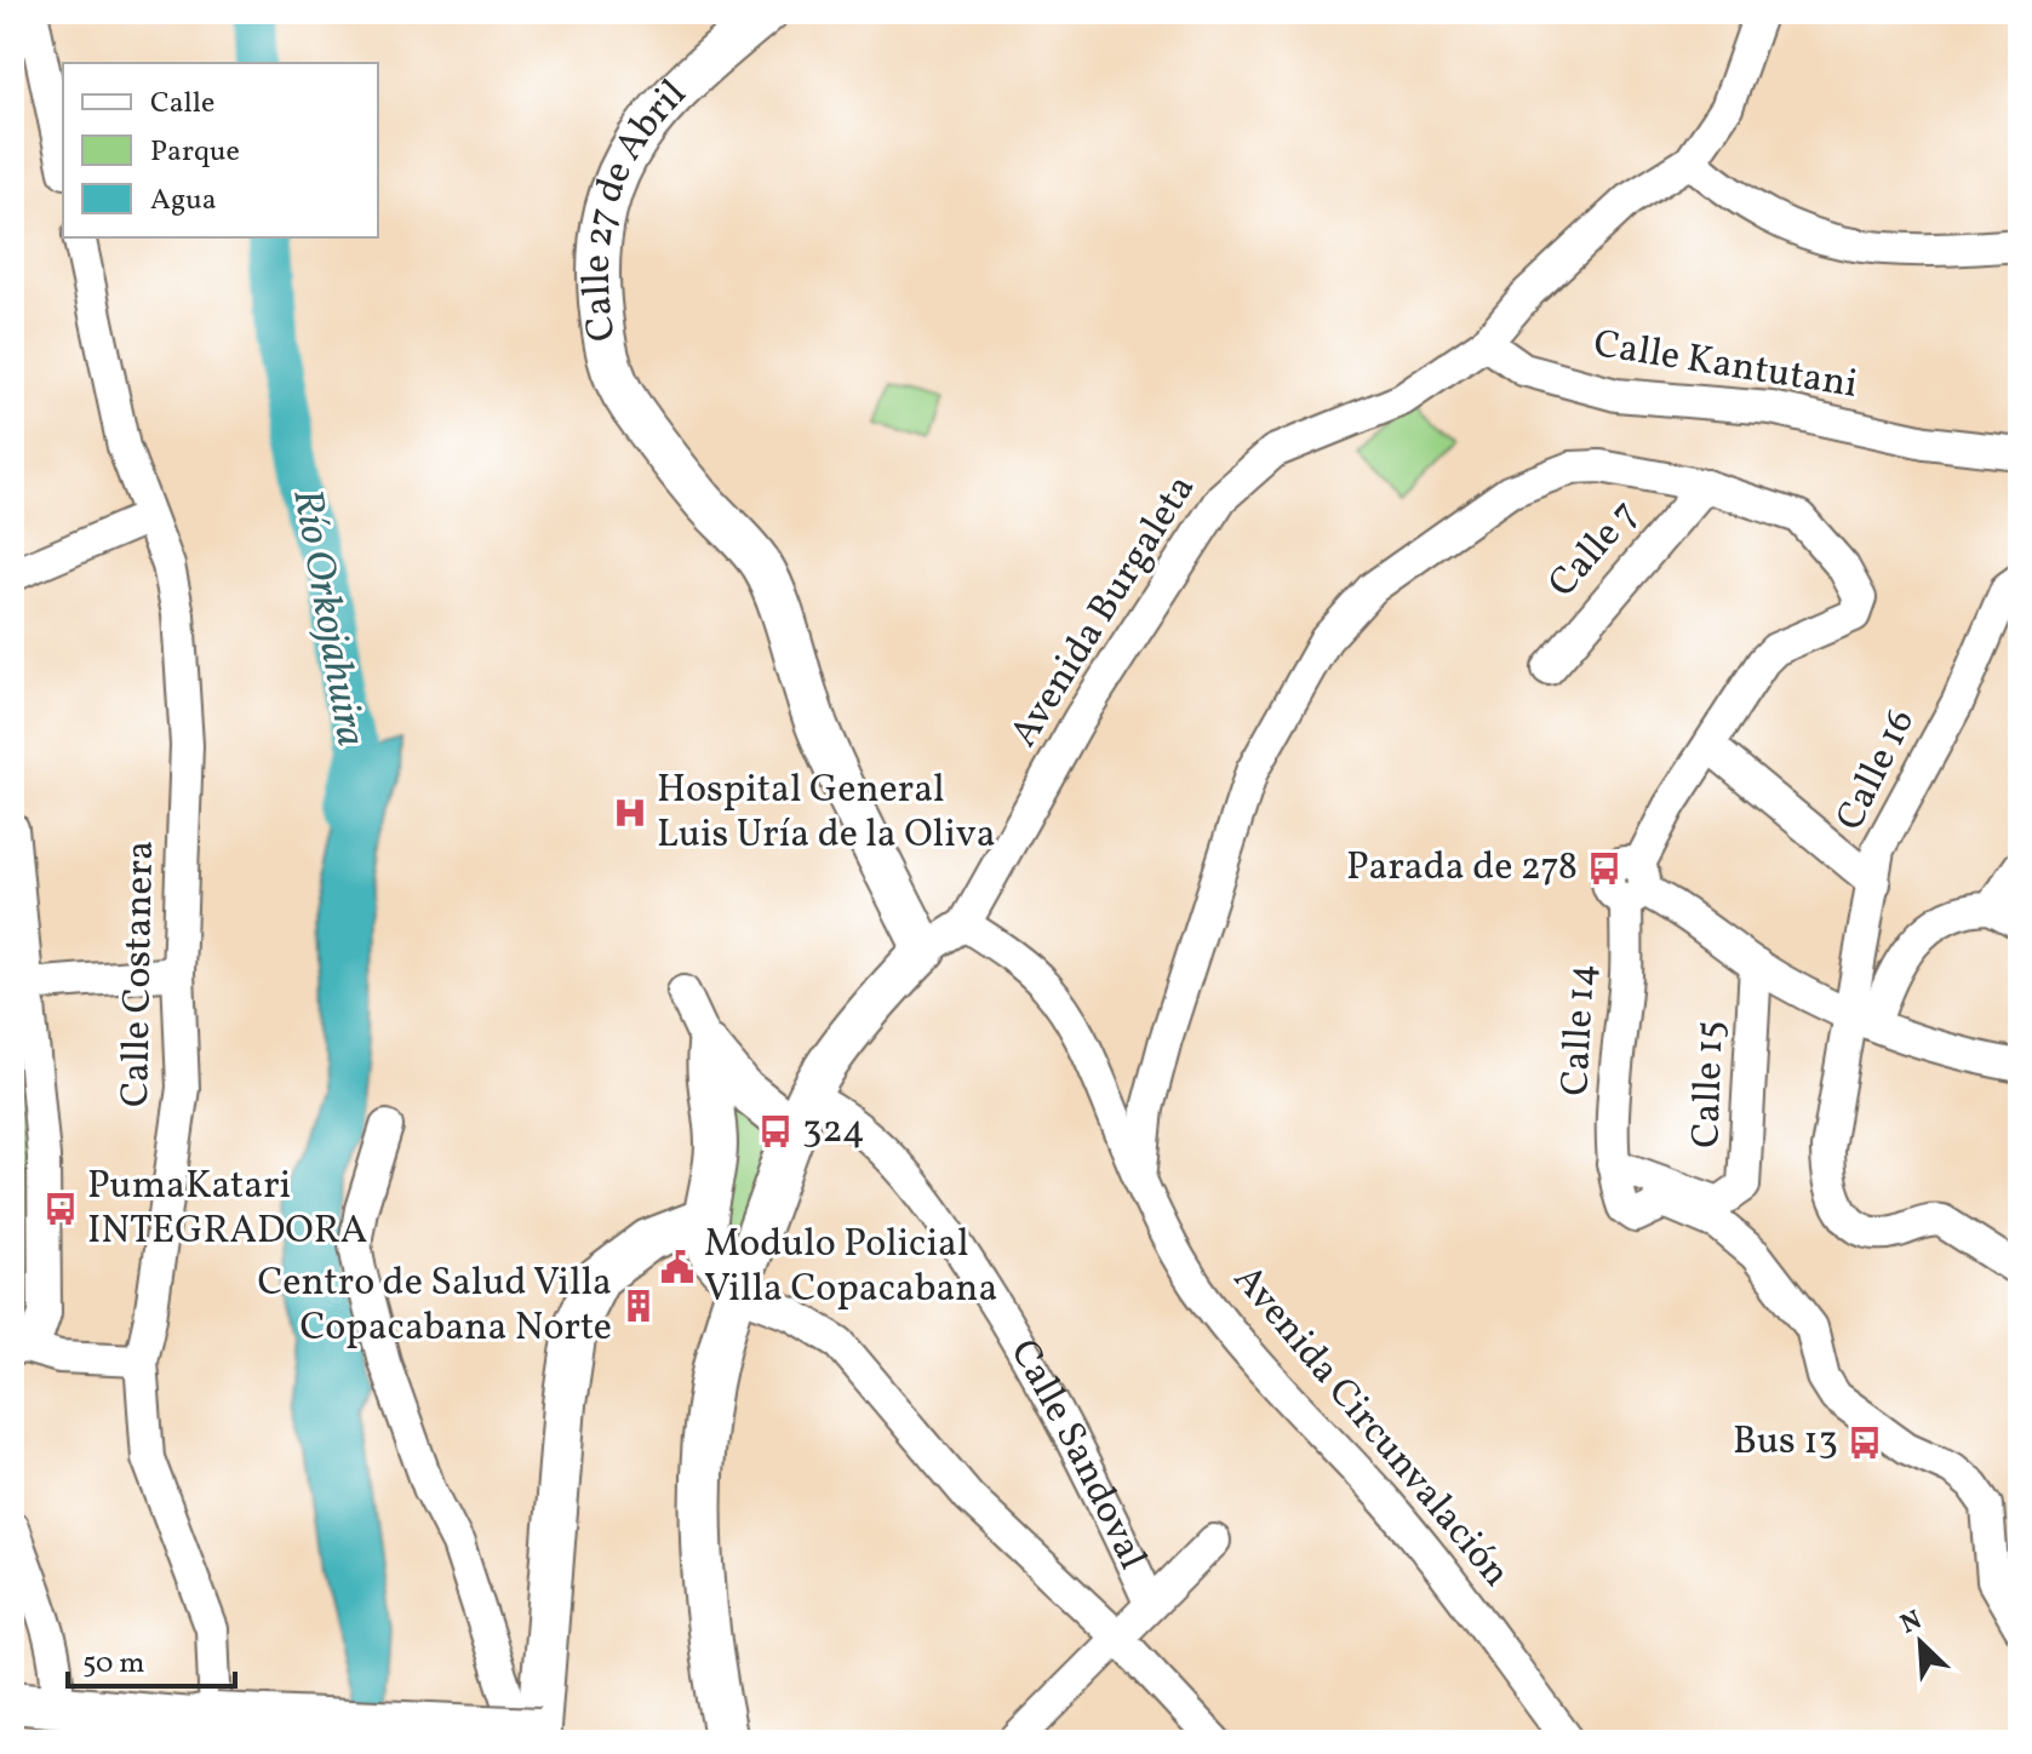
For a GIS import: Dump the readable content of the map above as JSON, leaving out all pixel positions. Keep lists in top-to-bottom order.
{
  "streets": {
    "main road": ["Calle 27 de Abril", "Calle Sandoval"],
    "street": [
      "Calle Kantutani",
      "Calle 7",
      "Avenida Burgaleta",
      "Calle 16",
      "Calle Costanera",
      "Calle 14",
      "Calle 15",
      "Avenida Circunvalación"
    ]
  },
  "crossings": [
    ["Calle 27 de Abril", "Avenida Burgaleta"],
    ["Calle Kantutani", "Avenida Burgaleta"],
    ["Avenida Burgaleta", "Avenida Circunvalación"],
    ["Calle 14", "Calle 15"]
  ],
  "water": ["Río Orkojahuira"],
  "places": {
    "hospital": ["Hospital General Luis Uría de la Oliva"],
    "bus stop": [
      "Parada de 278",
      "324",
      "PumaKatari INTEGRADORA",
      "Bus 13"
    ],
    "public building": ["Modulo Policial Villa Copacabana"],
    "building": ["Centro de Salud Villa Copacabana Norte"]
  },
  "legend": ["Calle", "Parque", "Agua"],
  "scale_bar": "50 m",
  "north": "top left"
}
